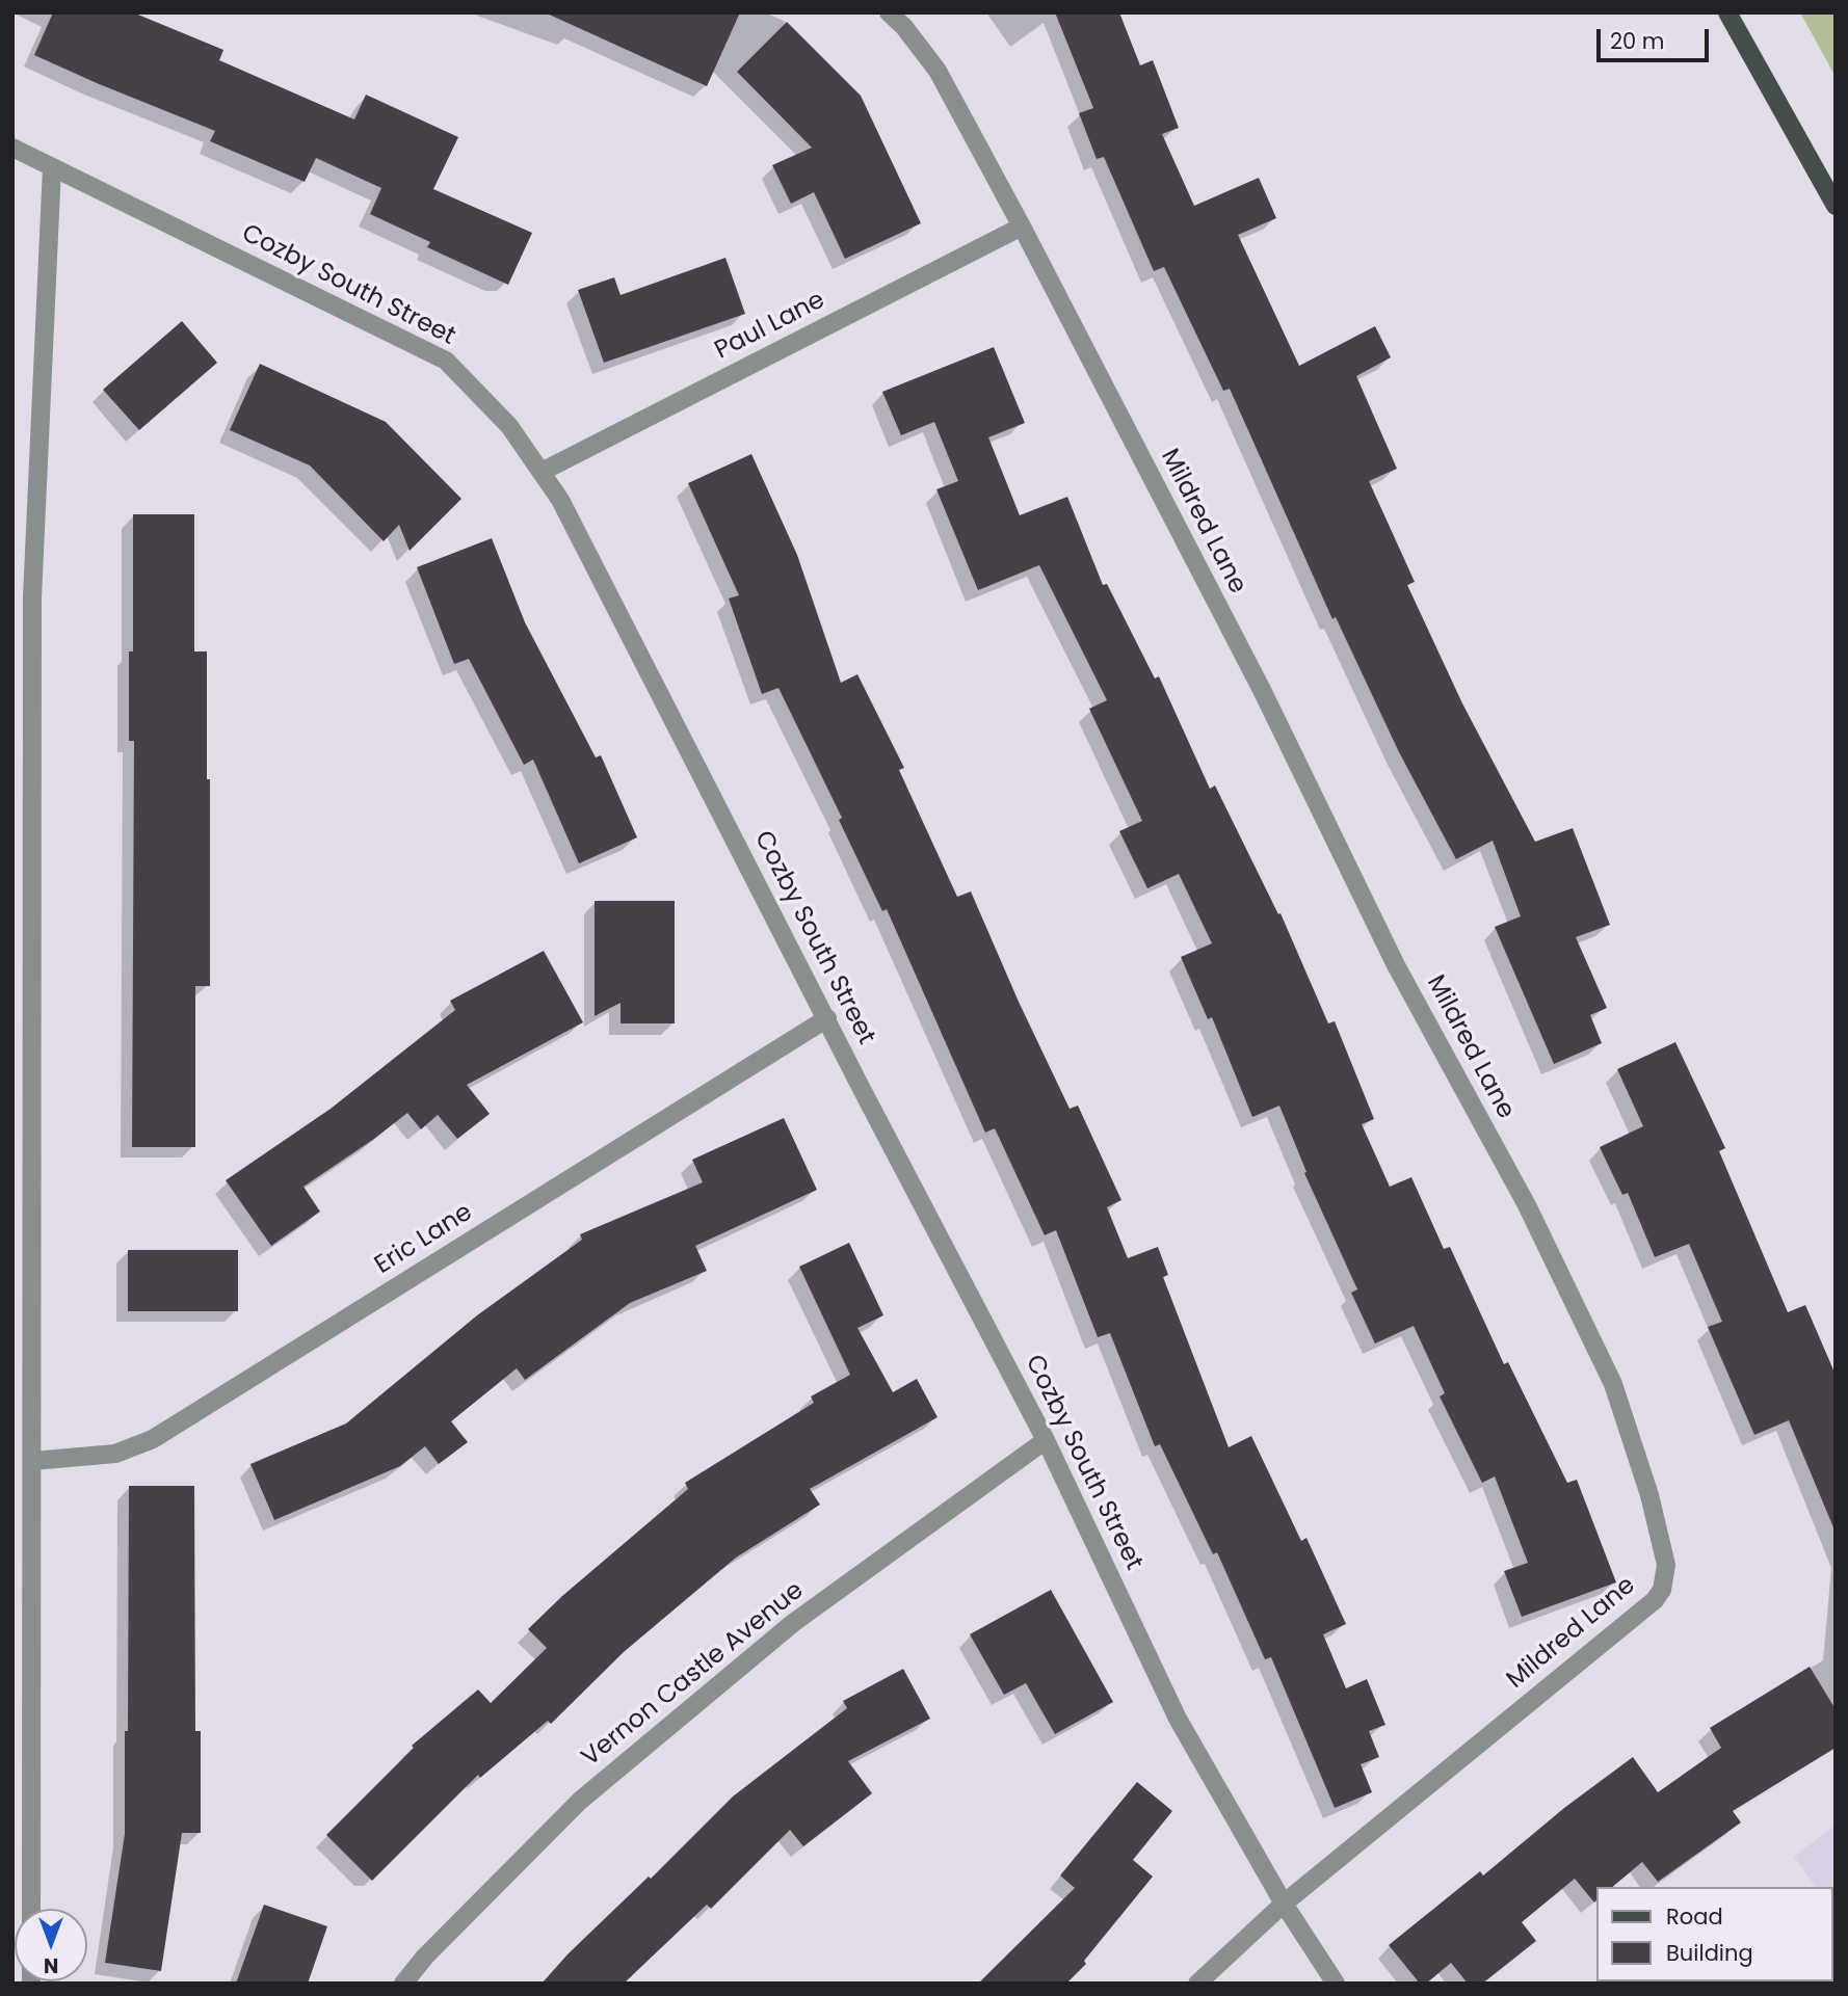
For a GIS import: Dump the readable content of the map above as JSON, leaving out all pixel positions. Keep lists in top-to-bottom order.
{
  "streets": {
    "street": [
      "Cozby South Street",
      "Paul Lane",
      "Mildred Lane",
      "Eric Lane",
      "Vernon Castle Avenue"
    ]
  },
  "crossings": [
    ["Cozby South Street", "Paul Lane"],
    ["Cozby South Street", "Mildred Lane"],
    ["Cozby South Street", "Eric Lane"],
    ["Cozby South Street", "Vernon Castle Avenue"],
    ["Paul Lane", "Mildred Lane"]
  ],
  "legend": ["Road", "Building"],
  "scale_bar": "20 m",
  "north": "bottom"
}
